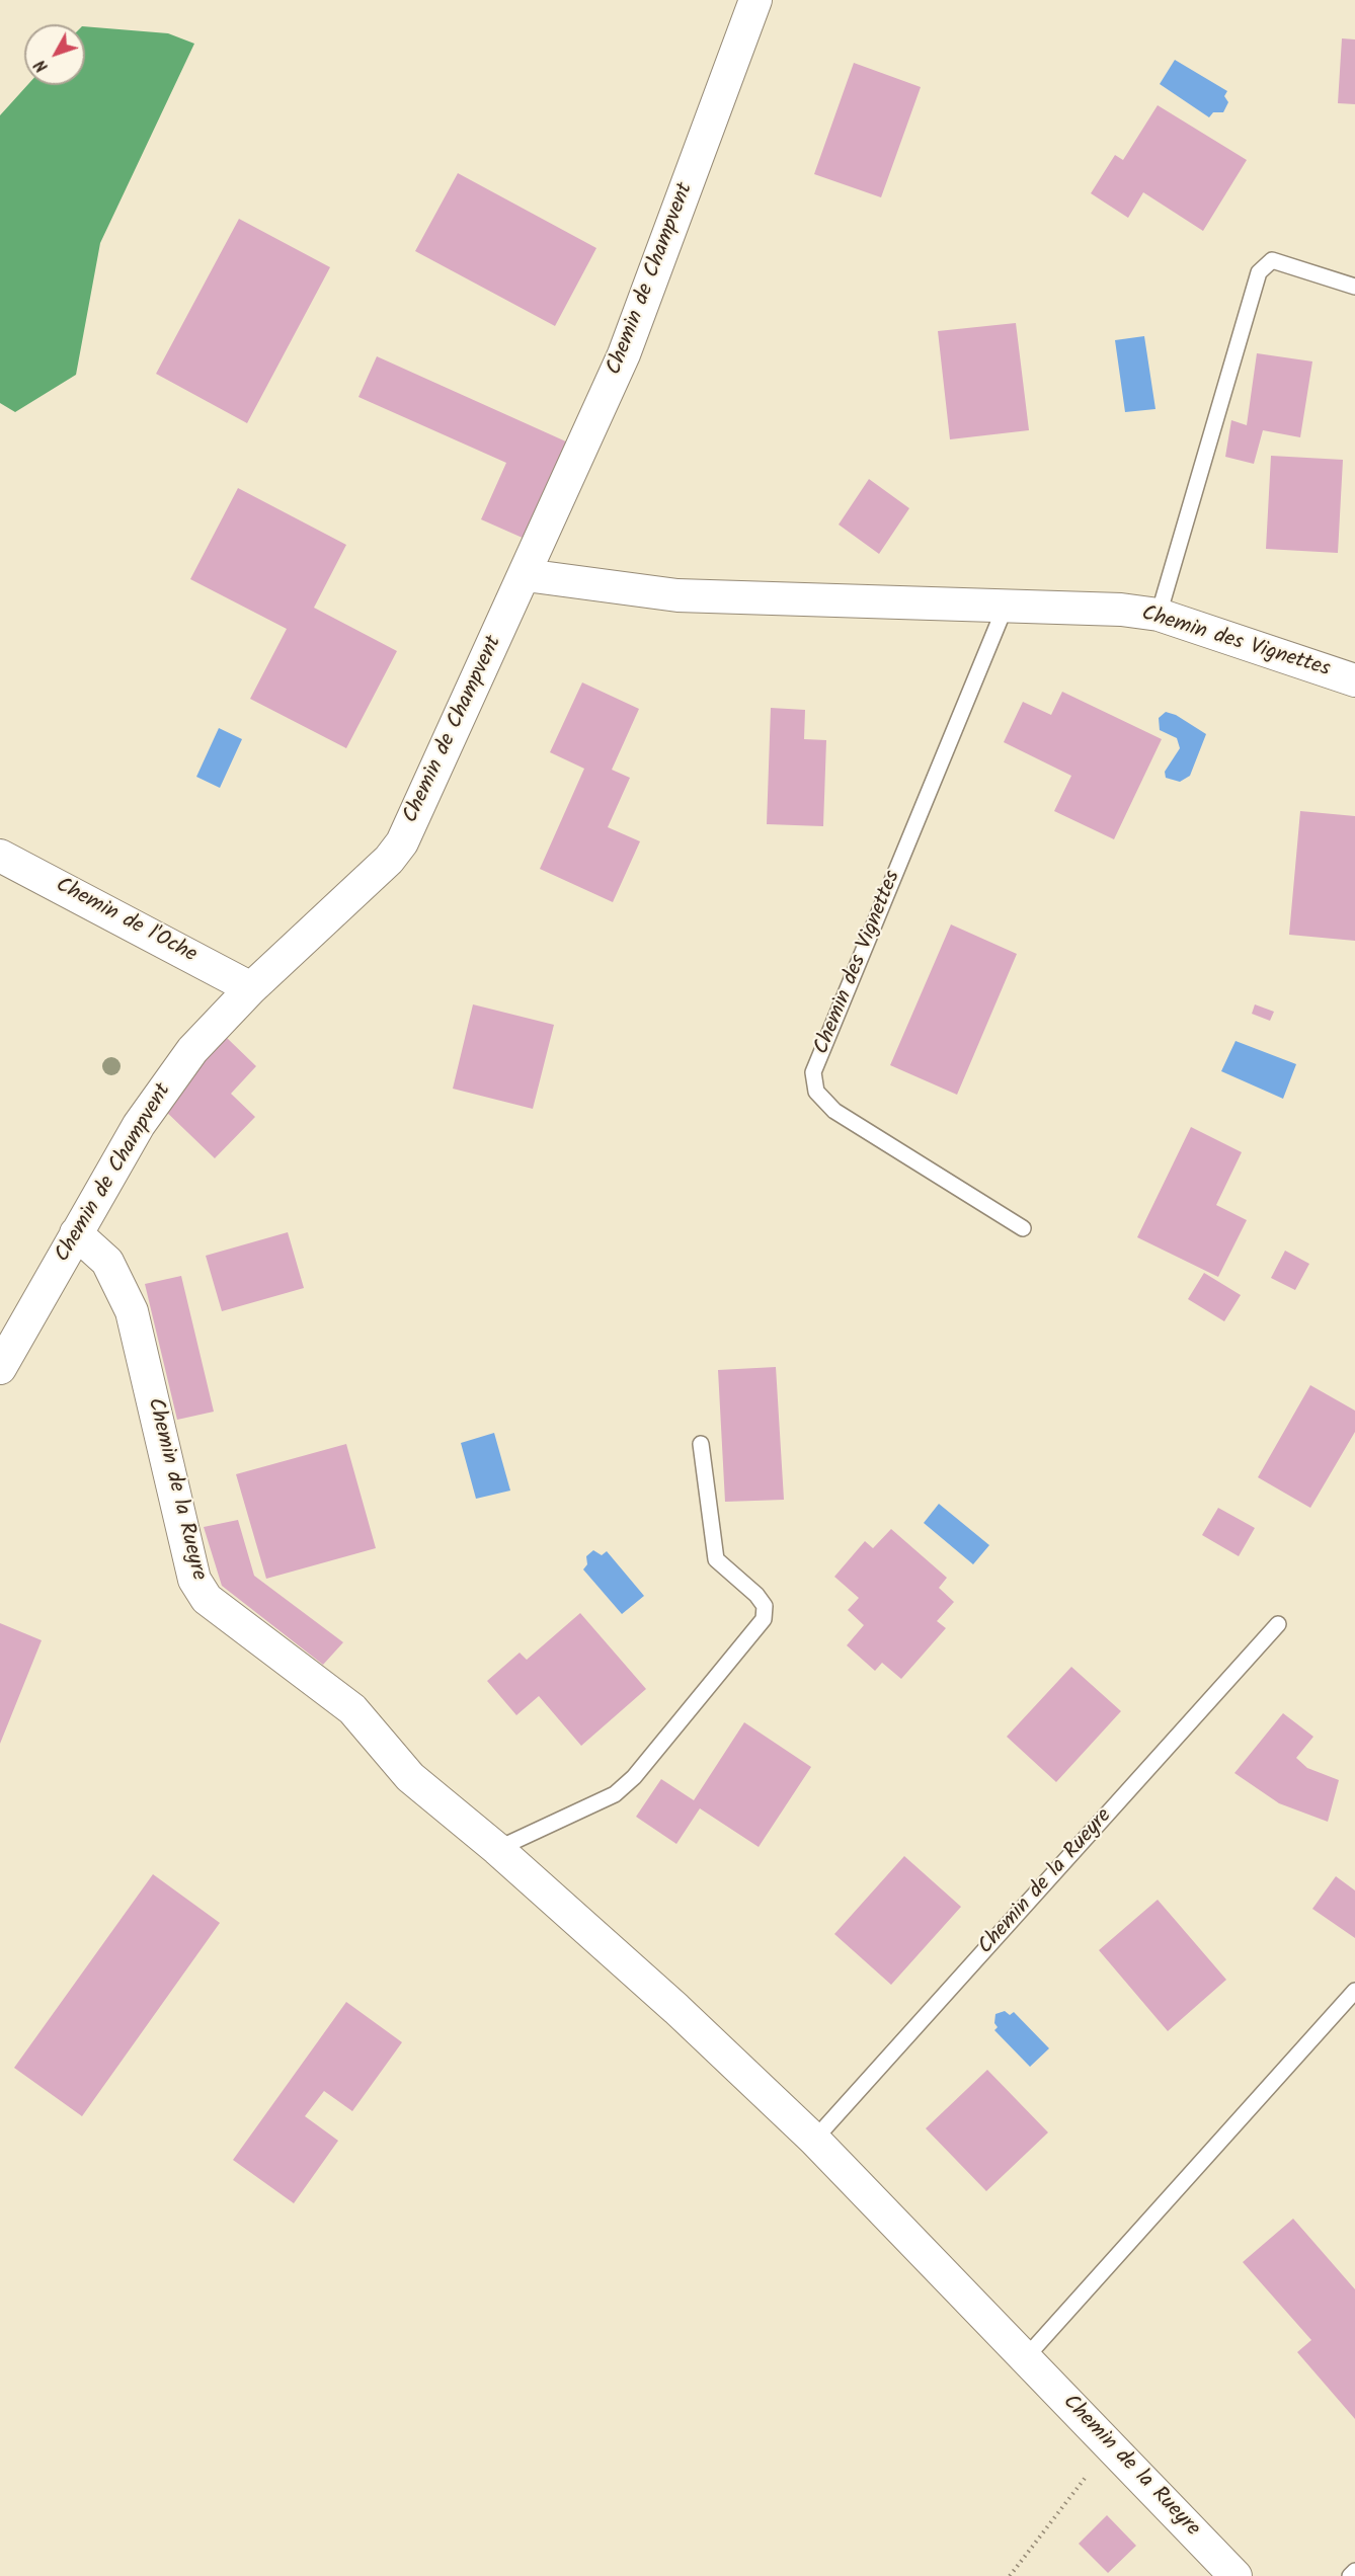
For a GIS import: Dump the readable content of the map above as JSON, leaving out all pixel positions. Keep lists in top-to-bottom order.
{
  "streets": {
    "street": [
      "Chemin de Champvent",
      "Chemin des Vignettes",
      "Chemin de l'Oche",
      "Chemin de la Rueyre"
    ]
  },
  "crossings": [
    ["Chemin de Champvent", "Chemin des Vignettes"],
    ["Chemin de Champvent", "Chemin de l'Oche"],
    ["Chemin de Champvent", "Chemin de la Rueyre"]
  ],
  "north": "bottom left"
}
